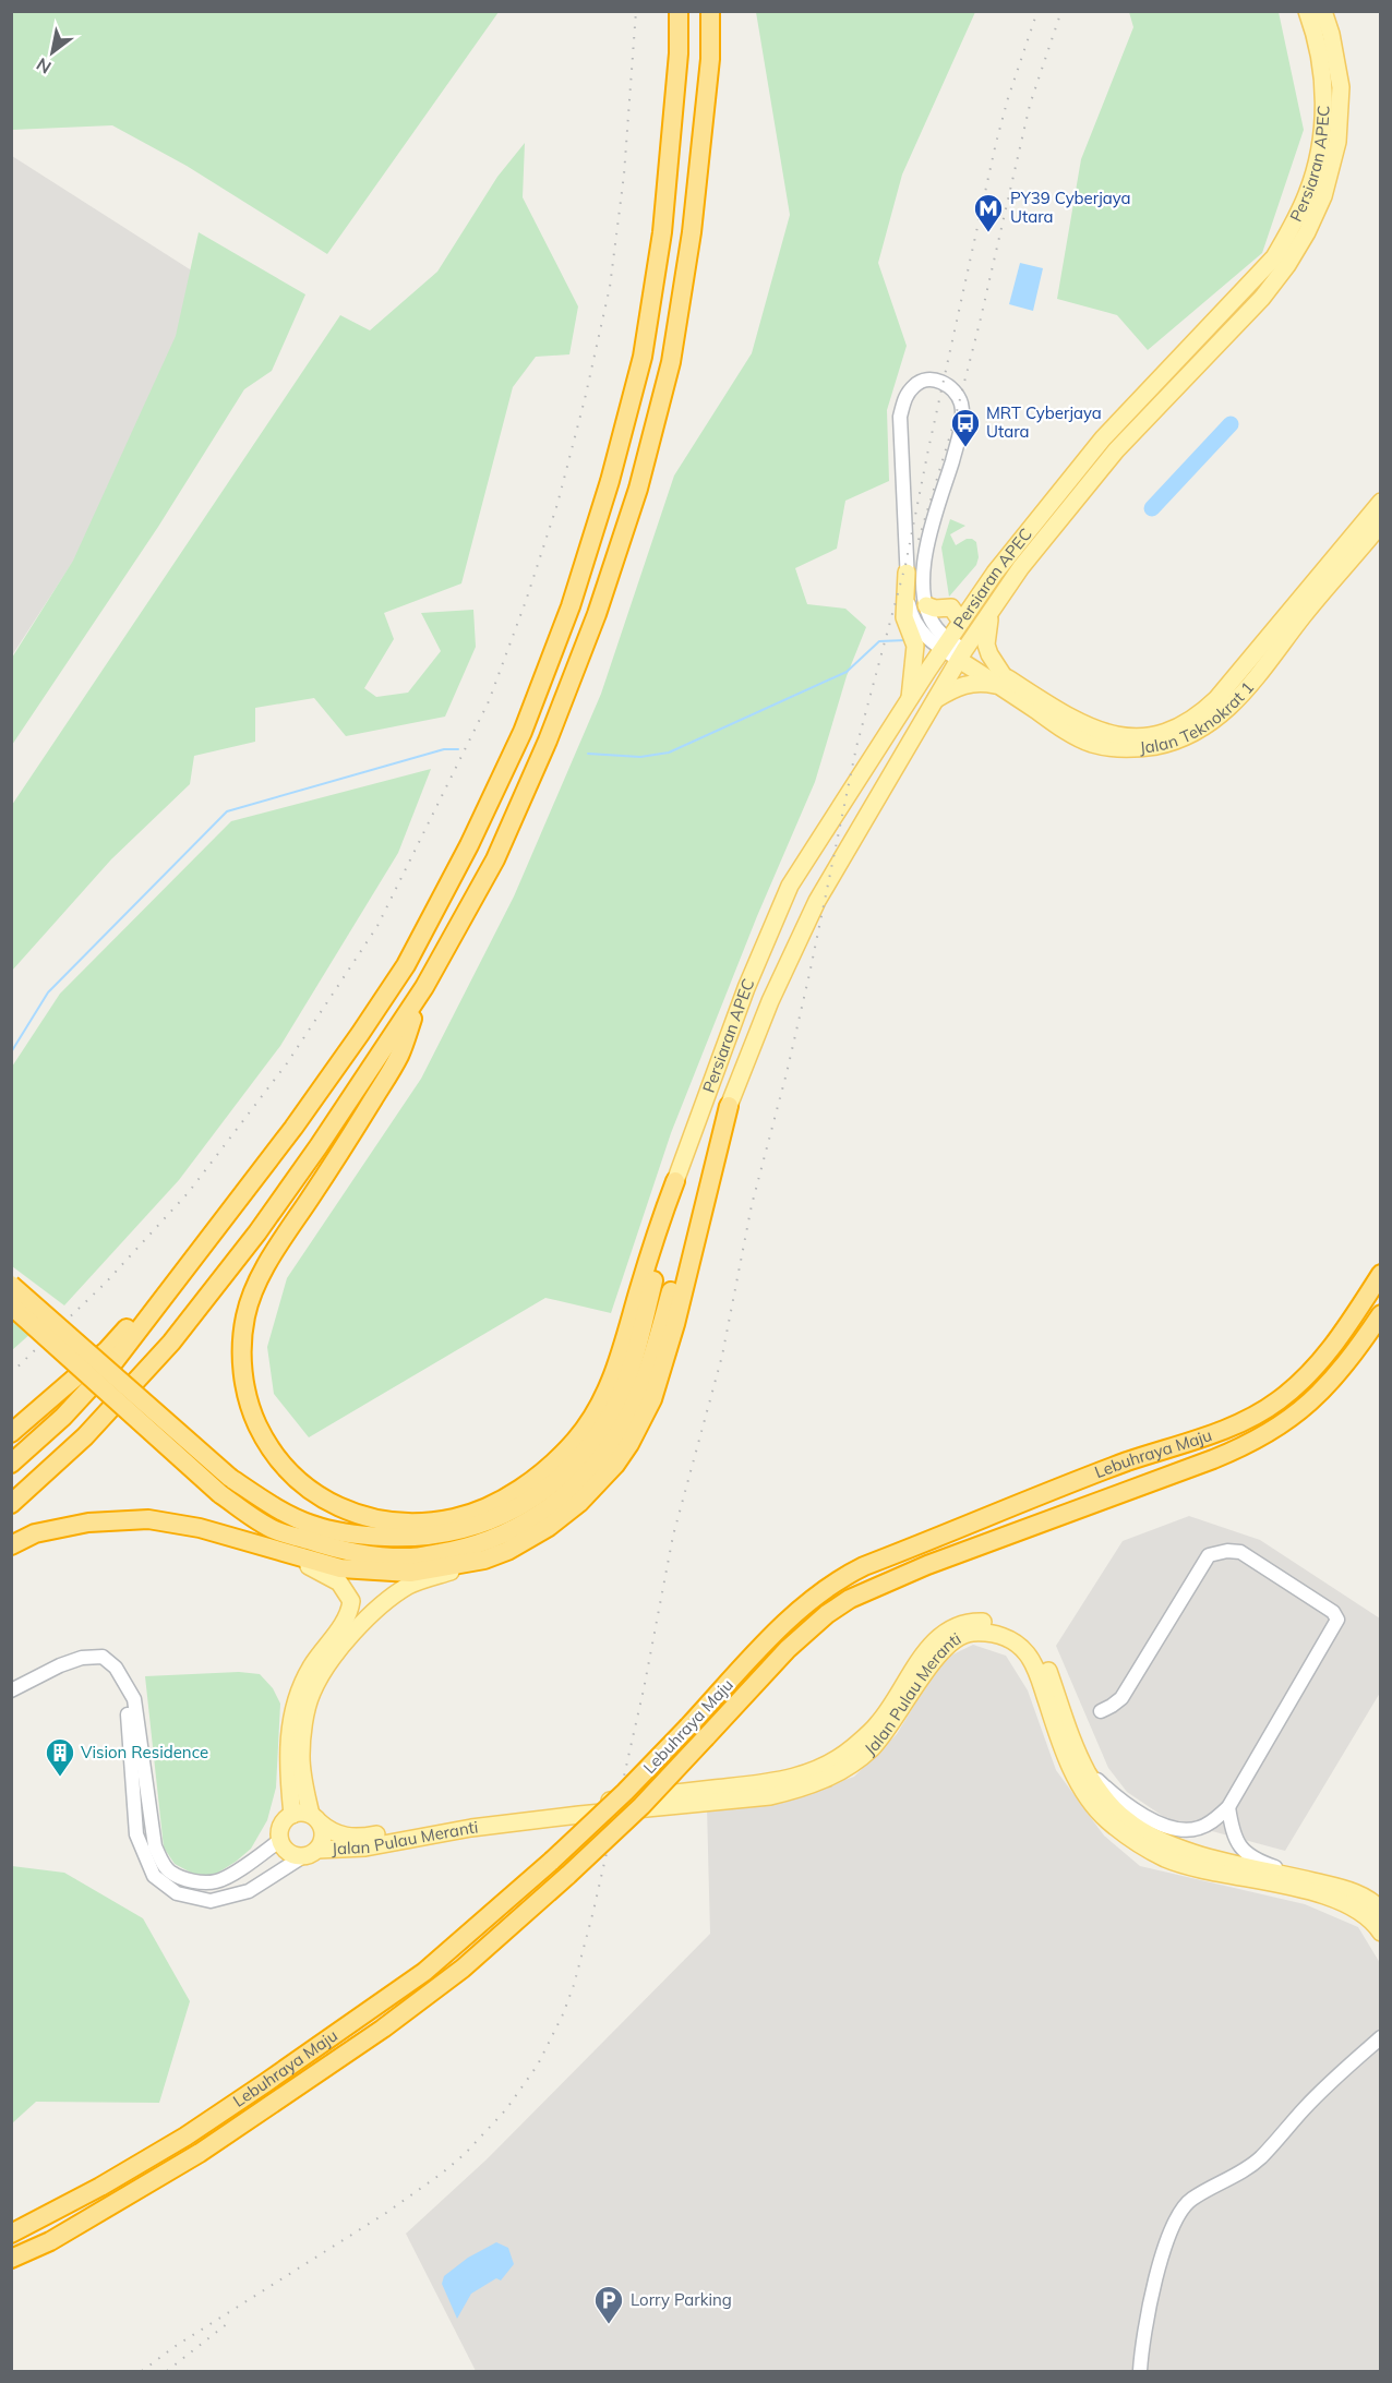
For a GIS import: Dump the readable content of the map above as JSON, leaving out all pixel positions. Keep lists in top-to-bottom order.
{
  "streets": {
    "highway": ["Lebuhraya Maju"],
    "main road": ["Persiaran APEC", "Jalan Teknokrat 1", "Jalan Pulau Meranti"]
  },
  "crossings": [
    ["Persiaran APEC", "Jalan Teknokrat 1"]
  ],
  "places": {
    "metro station": ["PY39 Cyberjaya Utara"],
    "bus stop": ["MRT Cyberjaya Utara"],
    "building": ["Vision Residence"],
    "parking": ["Lorry Parking"]
  },
  "north": "bottom left"
}
